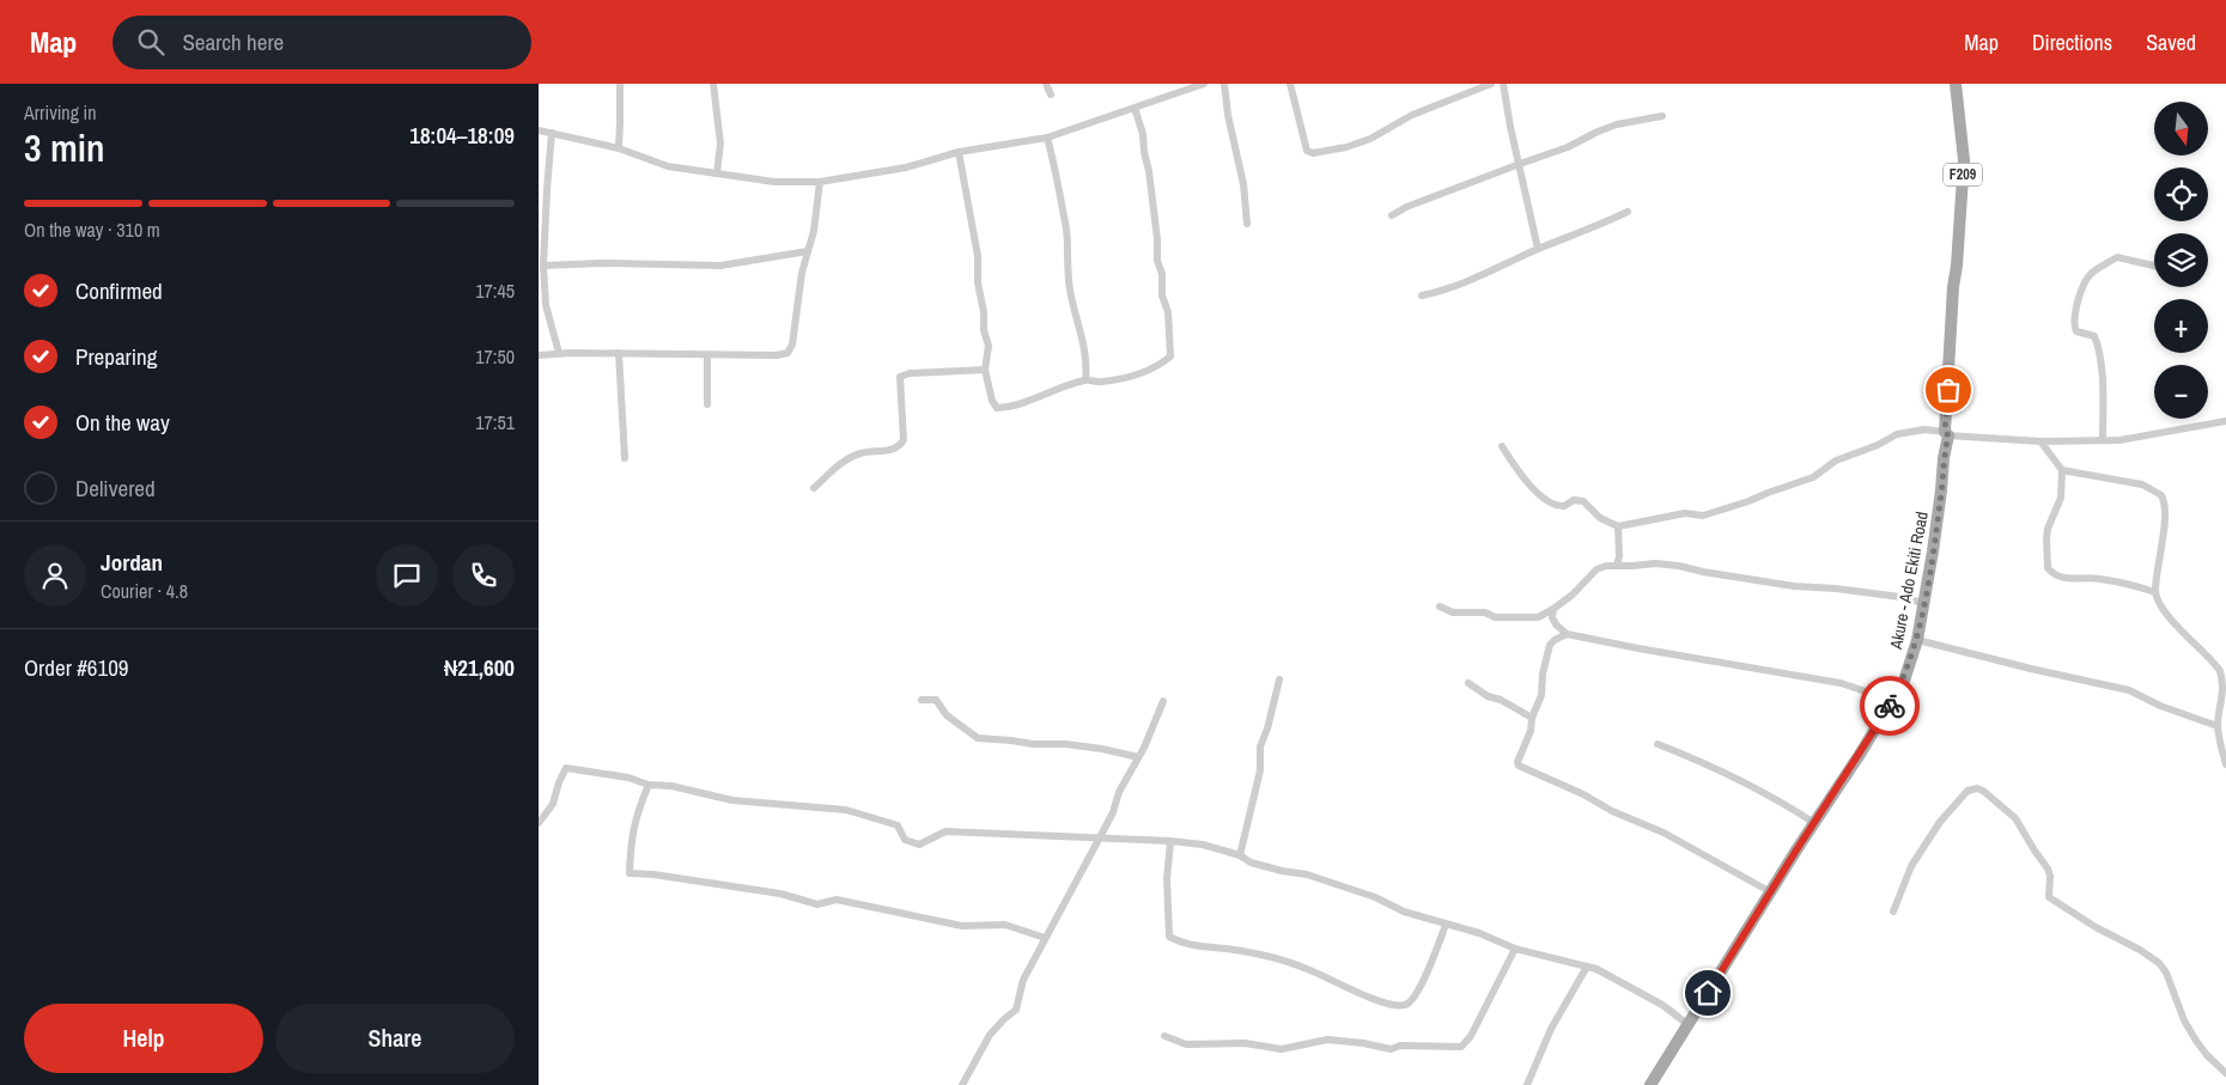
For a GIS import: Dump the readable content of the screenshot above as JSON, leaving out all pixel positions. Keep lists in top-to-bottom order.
{
  "streets": {
    "main road": ["F209", "Akure - Ado Ekiti Road"]
  },
  "north": "bottom",
  "page": {
    "header": "Map",
    "search": "Search here",
    "nav": ["Map", "Directions", "Saved"],
    "heading": ["3 min", "Arriving in", "18:04–18:09"],
    "panel": [
      "Jordan",
      "Courier · 4.8",
      "Order #6109",
      "₦21,600"
    ],
    "map_buttons": ["+", "−"],
    "bar": "On the way · 310 m",
    "list": [
      ["Confirmed", "17:45"],
      ["Preparing", "17:50"],
      ["On the way", "17:51"],
      "Delivered"
    ],
    "buttons": ["Help", "Share"]
  }
}
